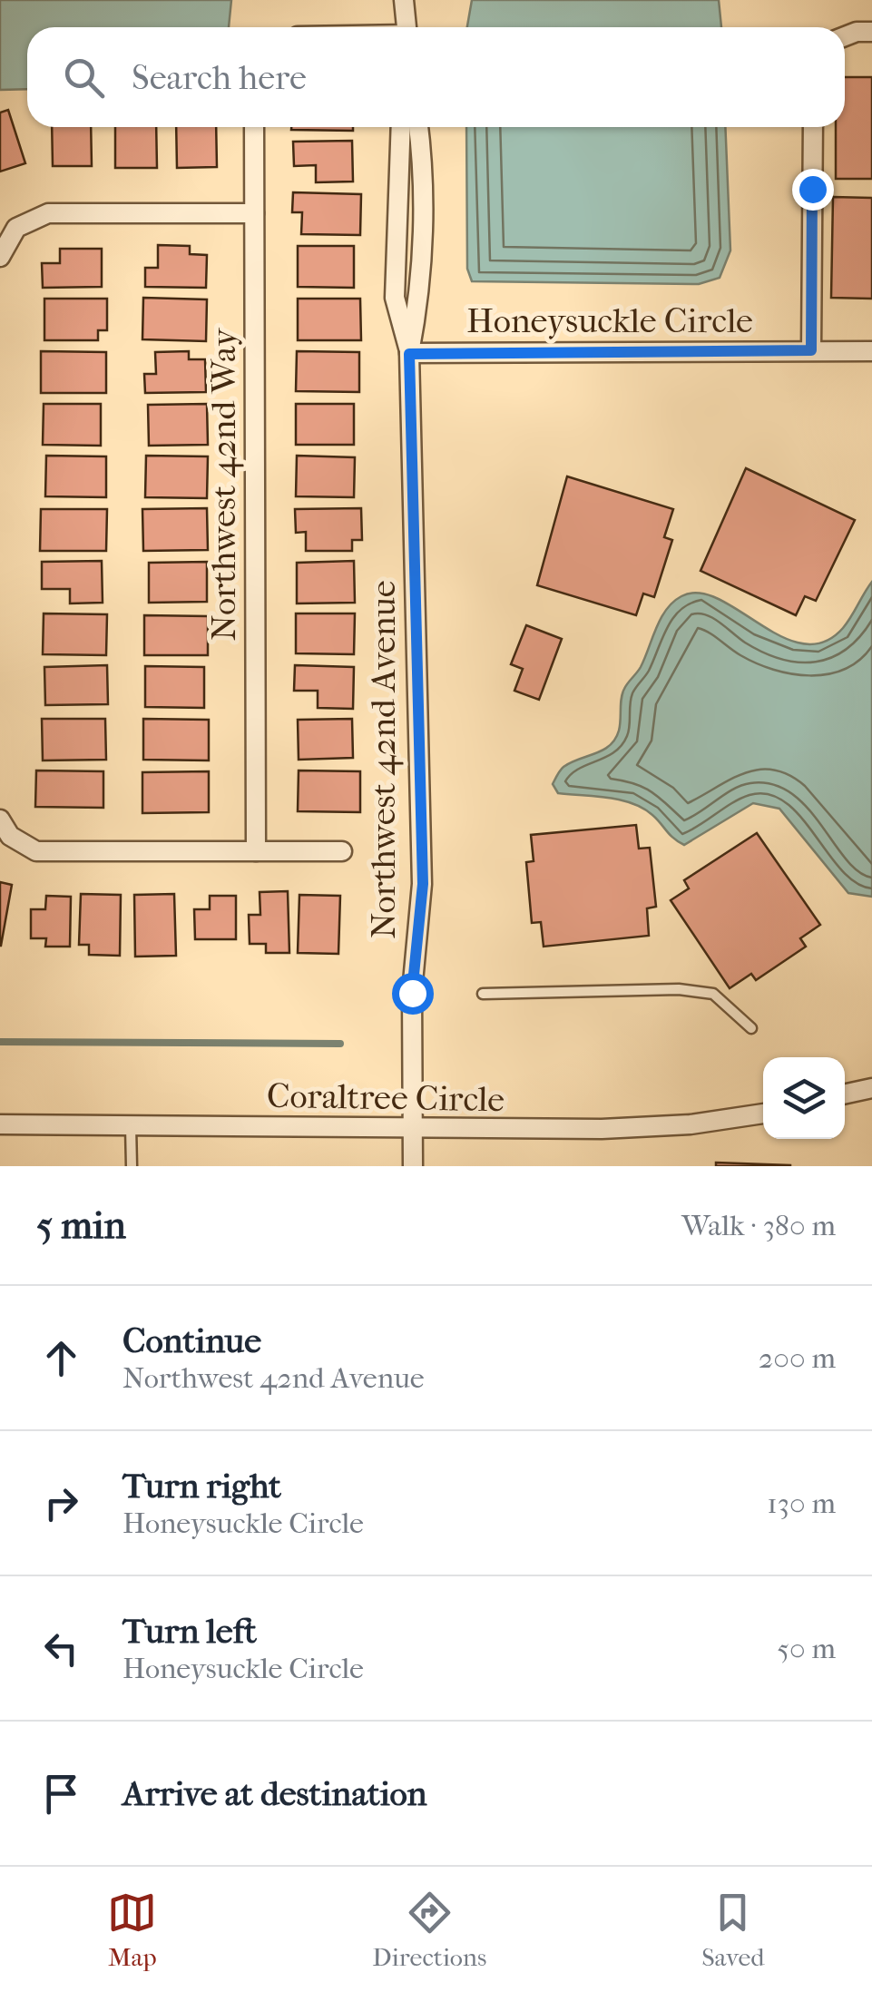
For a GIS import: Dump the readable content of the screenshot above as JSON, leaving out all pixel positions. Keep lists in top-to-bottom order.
{
  "streets": {
    "street": [
      "Honeysuckle Circle",
      "Northwest 42nd Way",
      "Northwest 42nd Avenue",
      "Coraltree Circle"
    ]
  },
  "crossings": [
    ["Honeysuckle Circle", "Northwest 42nd Avenue"],
    ["Northwest 42nd Avenue", "Coraltree Circle"]
  ],
  "page": {
    "search": "Search here",
    "heading": ["5 min", "Walk · 380 m"],
    "list": [
      ["Continue", "Northwest 42nd Avenue", "200 m"],
      ["Turn right", "Honeysuckle Circle", "130 m"],
      ["Turn left", "Honeysuckle Circle", "50 m"],
      "Arrive at destination"
    ],
    "nav": ["Map", "Directions", "Saved"]
  }
}
